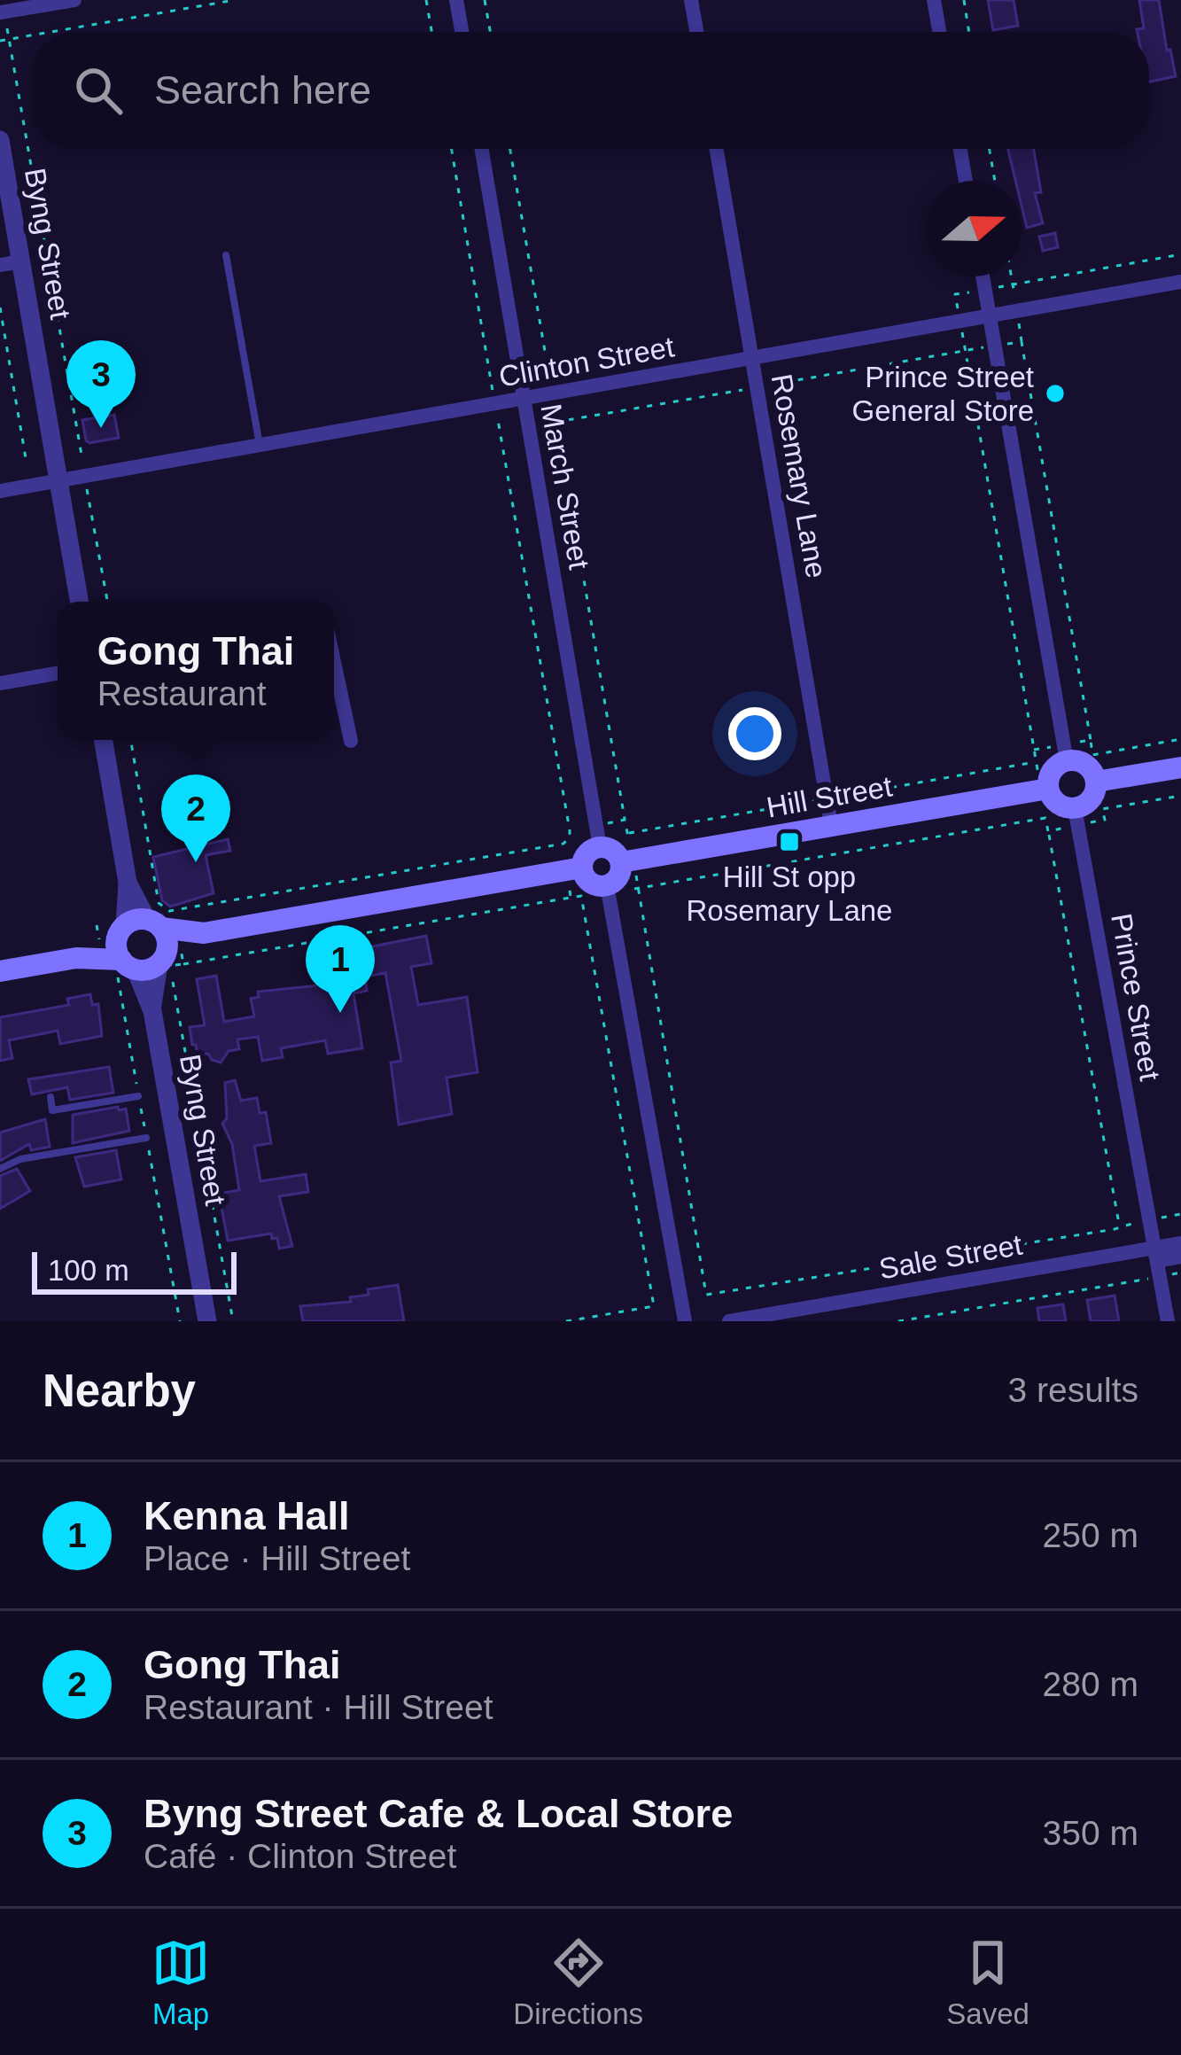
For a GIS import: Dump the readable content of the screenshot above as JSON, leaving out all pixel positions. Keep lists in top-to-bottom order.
{
  "streets": {
    "main road": ["Hill Street"],
    "street": [
      "Byng Street",
      "Clinton Street",
      "Rosemary Lane",
      "March Street",
      "Prince Street",
      "Sale Street"
    ]
  },
  "crossings": [
    ["Byng Street", "Clinton Street"],
    ["Clinton Street", "Rosemary Lane"],
    ["Clinton Street", "March Street"],
    ["Rosemary Lane", "Hill Street"],
    ["Hill Street", "Prince Street"],
    ["Prince Street", "Sale Street"]
  ],
  "places": {
    "other": ["Prince Street General Store"],
    "transit": ["Hill St opp Rosemary Lane"]
  },
  "scale_bar": "100 m",
  "north": "right",
  "page": {
    "search": "Search here",
    "pins": ["3", "2", "1"],
    "popup": ["Gong Thai", "Restaurant"],
    "scale": "100 m",
    "heading": ["Nearby", "3 results"],
    "list": [
      {
        "mark": "1",
        "name": "Kenna Hall",
        "note": "Place · Hill Street",
        "value": "250 m"
      },
      {
        "mark": "2",
        "name": "Gong Thai",
        "note": "Restaurant · Hill Street",
        "value": "280 m"
      },
      {
        "mark": "3",
        "name": "Byng Street Cafe & Local Store",
        "note": "Café · Clinton Street",
        "value": "350 m"
      }
    ],
    "nav": ["Map", "Directions", "Saved"]
  }
}
